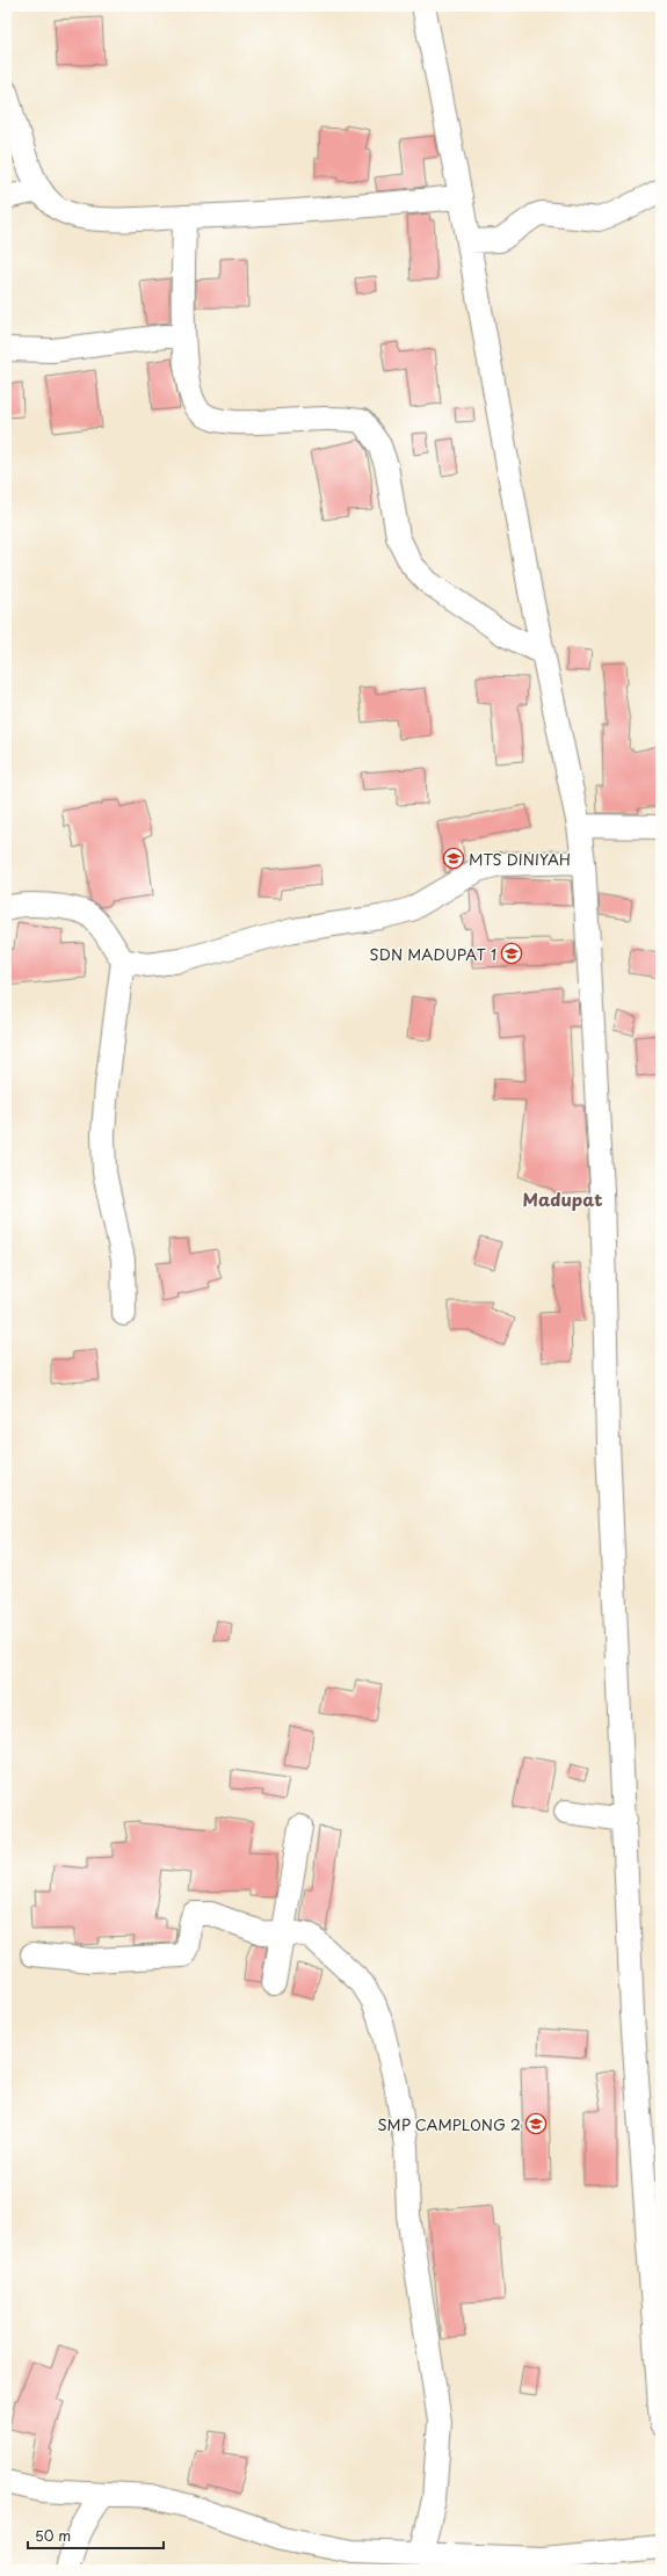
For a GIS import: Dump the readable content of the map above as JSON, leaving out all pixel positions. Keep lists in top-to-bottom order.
{
  "districts": ["Madupat"],
  "places": {
    "school or university": ["MTS DINIYAH", "SDN MADUPAT 1", "SMP CAMPLONG 2"]
  },
  "scale_bar": "50 m"
}
